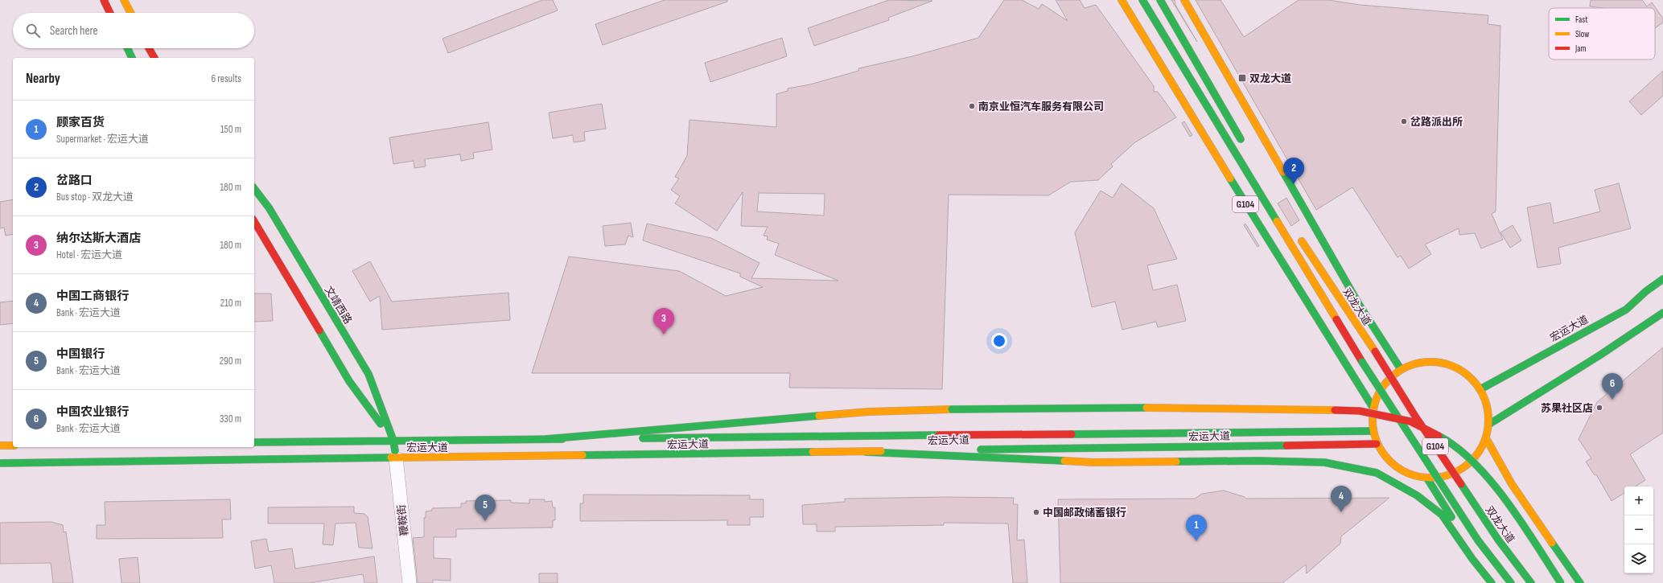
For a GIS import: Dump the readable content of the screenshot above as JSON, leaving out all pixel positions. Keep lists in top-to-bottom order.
{
  "streets": {
    "main road": [
      "G104",
      "文靖西路",
      "双龙大道",
      "宏运大道"
    ],
    "street": ["鞭鞍街"]
  },
  "crossings": [
    ["文靖西路", "宏运大道"],
    ["文靖西路", "鞭鞍街"],
    ["宏运大道", "鞭鞍街"]
  ],
  "places": {
    "transit": ["双龙大道"],
    "other": [
      "南京业恒汽车服务有限公司",
      "岔路派出所",
      "苏果社区店",
      "中国邮政储蓄银行"
    ]
  },
  "legend": ["Fast", "Slow", "Jam"],
  "page": {
    "search": "Search here",
    "heading": ["Nearby", "6 results"],
    "list": [
      {
        "mark": "1",
        "name": "顾家百货",
        "note": "Supermarket · 宏运大道",
        "value": "150 m"
      },
      {
        "mark": "2",
        "name": "岔路口",
        "note": "Bus stop · 双龙大道",
        "value": "180 m"
      },
      {
        "mark": "3",
        "name": "纳尔达斯大酒店",
        "note": "Hotel · 宏运大道",
        "value": "180 m"
      },
      {
        "mark": "4",
        "name": "中国工商银行",
        "note": "Bank · 宏运大道",
        "value": "210 m"
      },
      {
        "mark": "5",
        "name": "中国银行",
        "note": "Bank · 宏运大道",
        "value": "290 m"
      },
      {
        "mark": "6",
        "name": "中国农业银行",
        "note": "Bank · 宏运大道",
        "value": "330 m"
      }
    ],
    "pins": [
      "2",
      "3",
      "6",
      "4",
      "5",
      "1"
    ],
    "map_buttons": ["+", "−"]
  }
}
